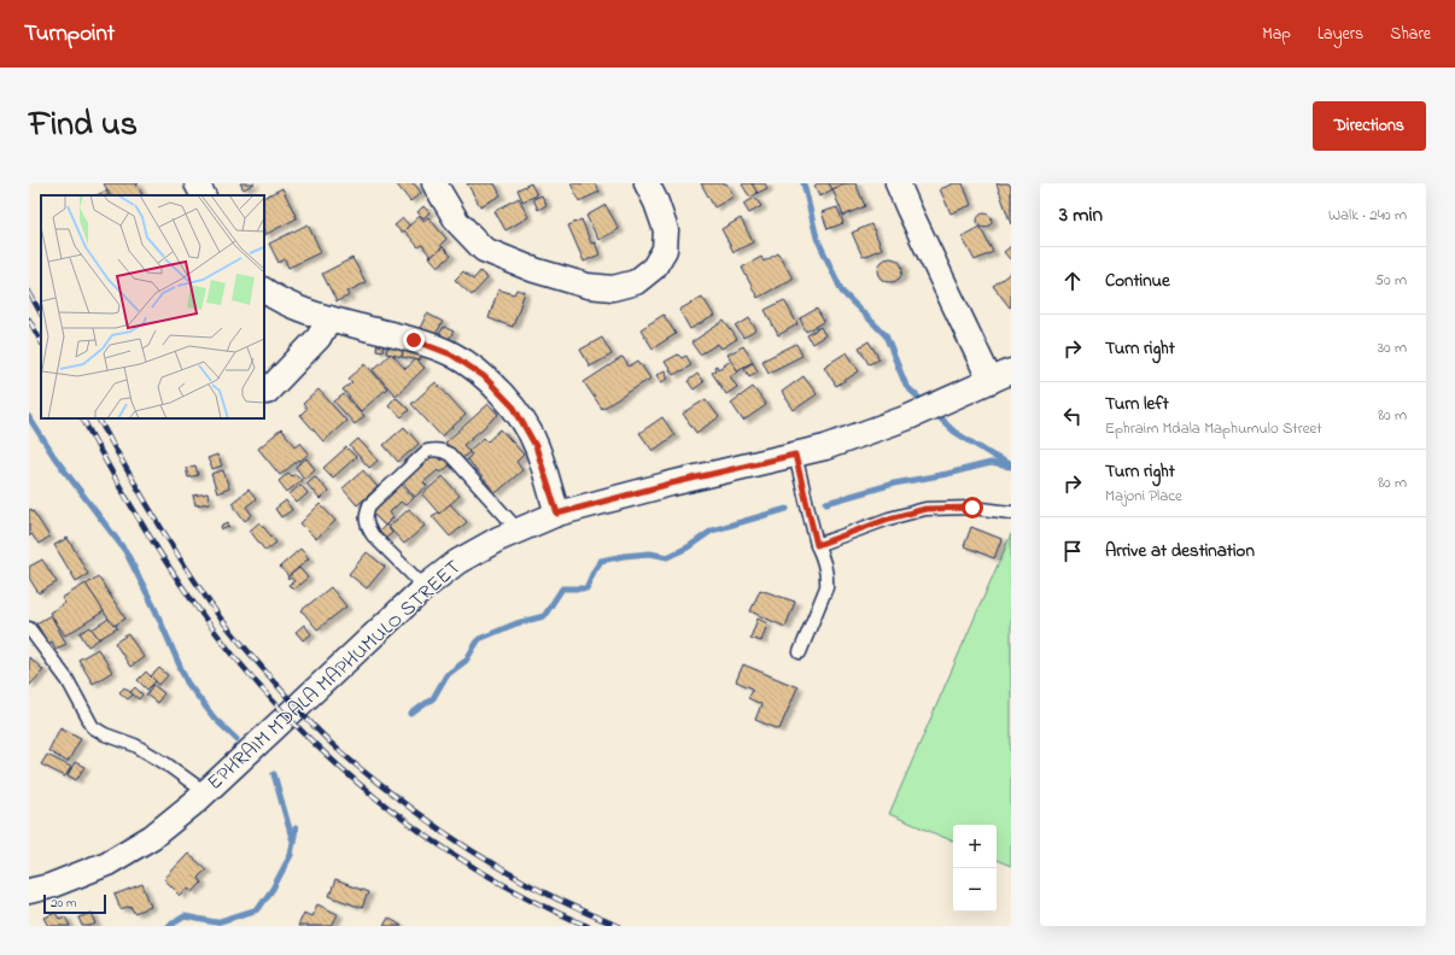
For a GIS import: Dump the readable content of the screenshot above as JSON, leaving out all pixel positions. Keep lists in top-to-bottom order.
{
  "streets": {
    "street": ["EPHRAIM MDALA MAPHUMULO STREET"]
  },
  "scale_bar": "20 m",
  "page": {
    "header": "Turnpoint",
    "nav": ["Map", "Layers", "Share"],
    "title": "Find us",
    "buttons": "Directions",
    "heading": ["3 min", "Walk · 240 m"],
    "list": [
      ["Continue", "50 m"],
      ["Turn right", "30 m"],
      ["Turn left", "Ephraim Mdala Maphumulo Street", "80 m"],
      ["Turn right", "Majoni Place", "80 m"],
      "Arrive at destination"
    ],
    "map_buttons": ["+", "−"],
    "scale": "20 m"
  }
}
